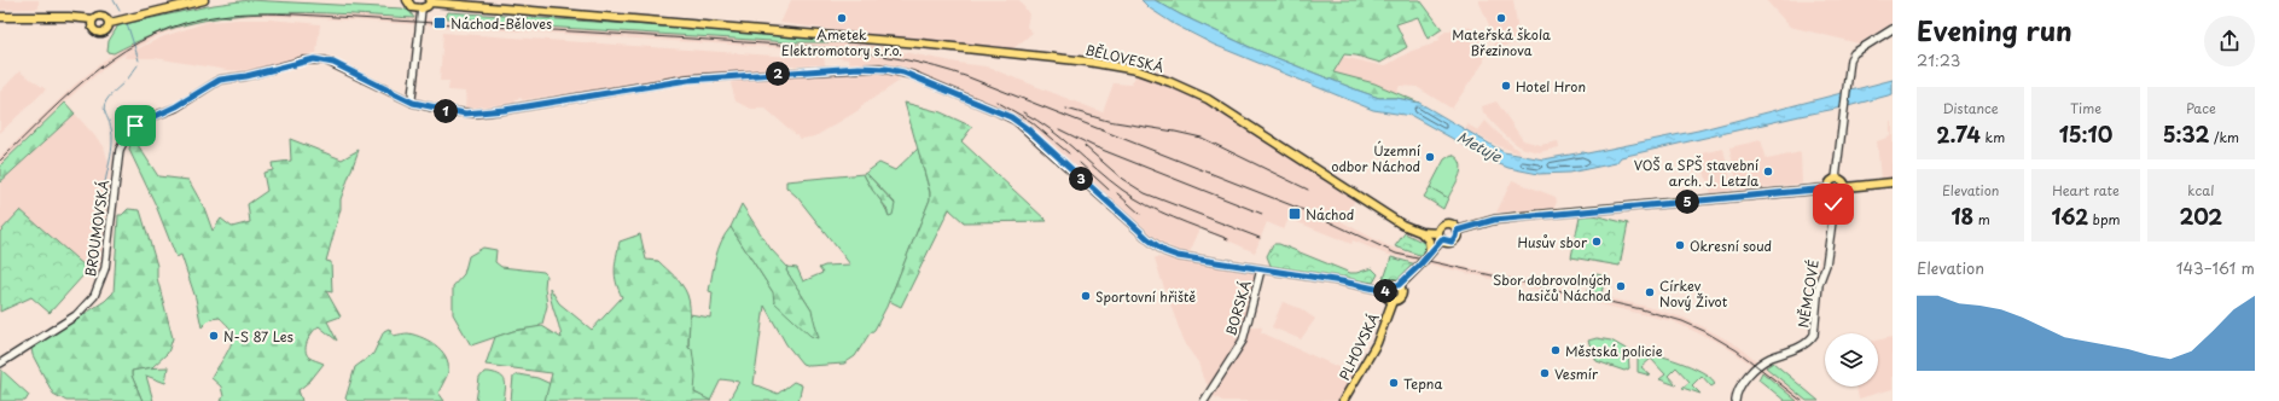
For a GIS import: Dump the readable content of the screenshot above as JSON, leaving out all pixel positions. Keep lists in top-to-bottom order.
{
  "streets": {
    "main road": [
      "BĚLOVESKÁ",
      "BROUMOVSKÁ",
      "NĚMCOVÉ",
      "BORSKÁ",
      "PLHOVSKÁ"
    ]
  },
  "crossings": [
    ["BROUMOVSKÁ", "BORSKÁ"],
    ["BROUMOVSKÁ", "PLHOVSKÁ"]
  ],
  "water": ["Metuje"],
  "places": {
    "other": [
      "Ametek Elektromotory s.r.o.",
      "Mateřská škola Březinova",
      "Hotel Hron",
      "Územní odbor Náchod",
      "VOŠ a SPŠ stavební arch. J. Letzla",
      "Husův sbor",
      "Okresní soud",
      "Sbor dobrovolných hasičů Náchod",
      "Církev Nový Život",
      "Sportovní hřiště",
      "N-S 87 Les",
      "Městská policie",
      "Vesmír",
      "Tepna"
    ],
    "transit": ["Náchod-Běloves", "Náchod"]
  },
  "page": {
    "heading": ["Evening run", "21:23"],
    "pins": [
      "2",
      "1",
      "3",
      "5",
      "4"
    ],
    "stats": [
      ["Distance", "2.74 km"],
      ["Time", "15:10"],
      ["Pace", "5:32 /km"],
      ["Elevation", "18 m"],
      ["Heart rate", "162 bpm"],
      ["kcal", "202"]
    ],
    "chart": ["Elevation", "143–161 m"]
  }
}
